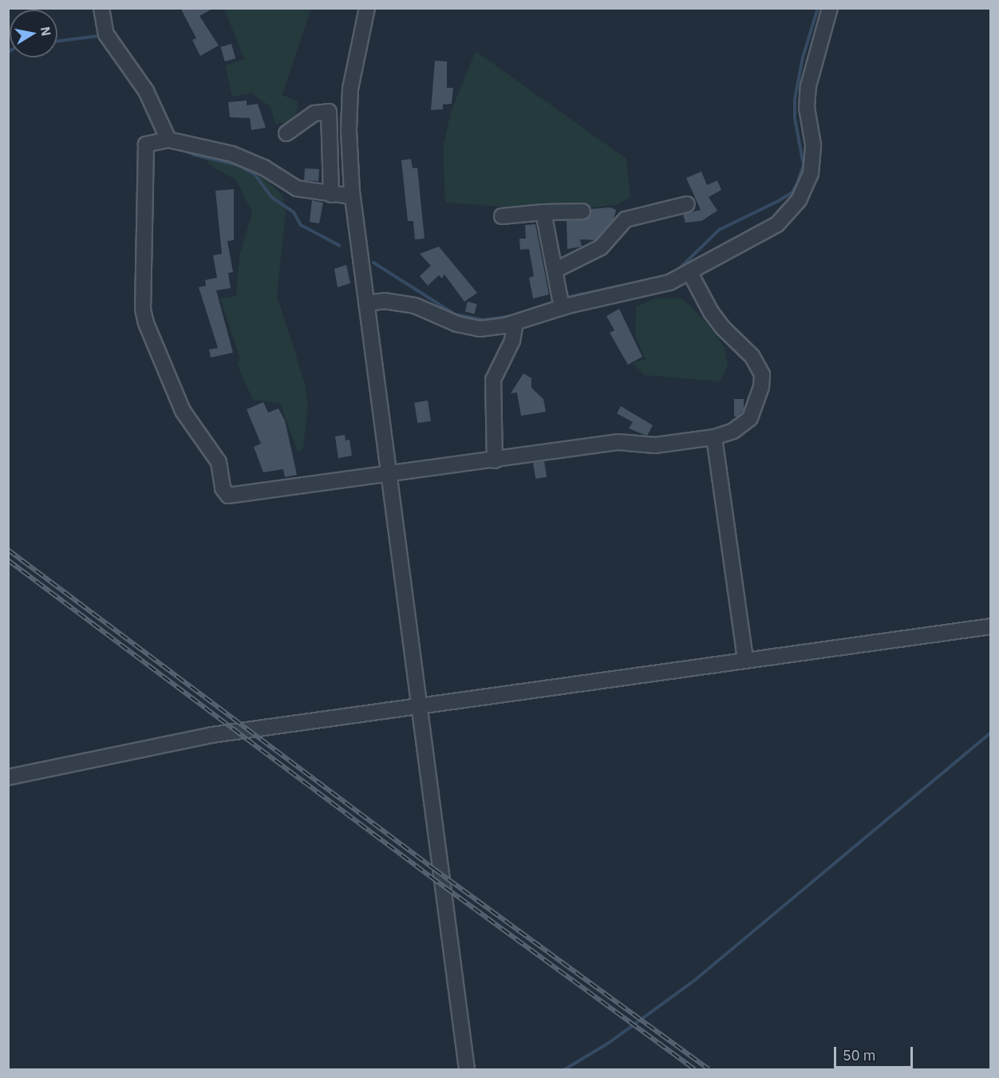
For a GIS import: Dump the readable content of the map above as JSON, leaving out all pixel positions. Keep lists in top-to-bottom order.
{
  "scale_bar": "50 m",
  "north": "right"
}
